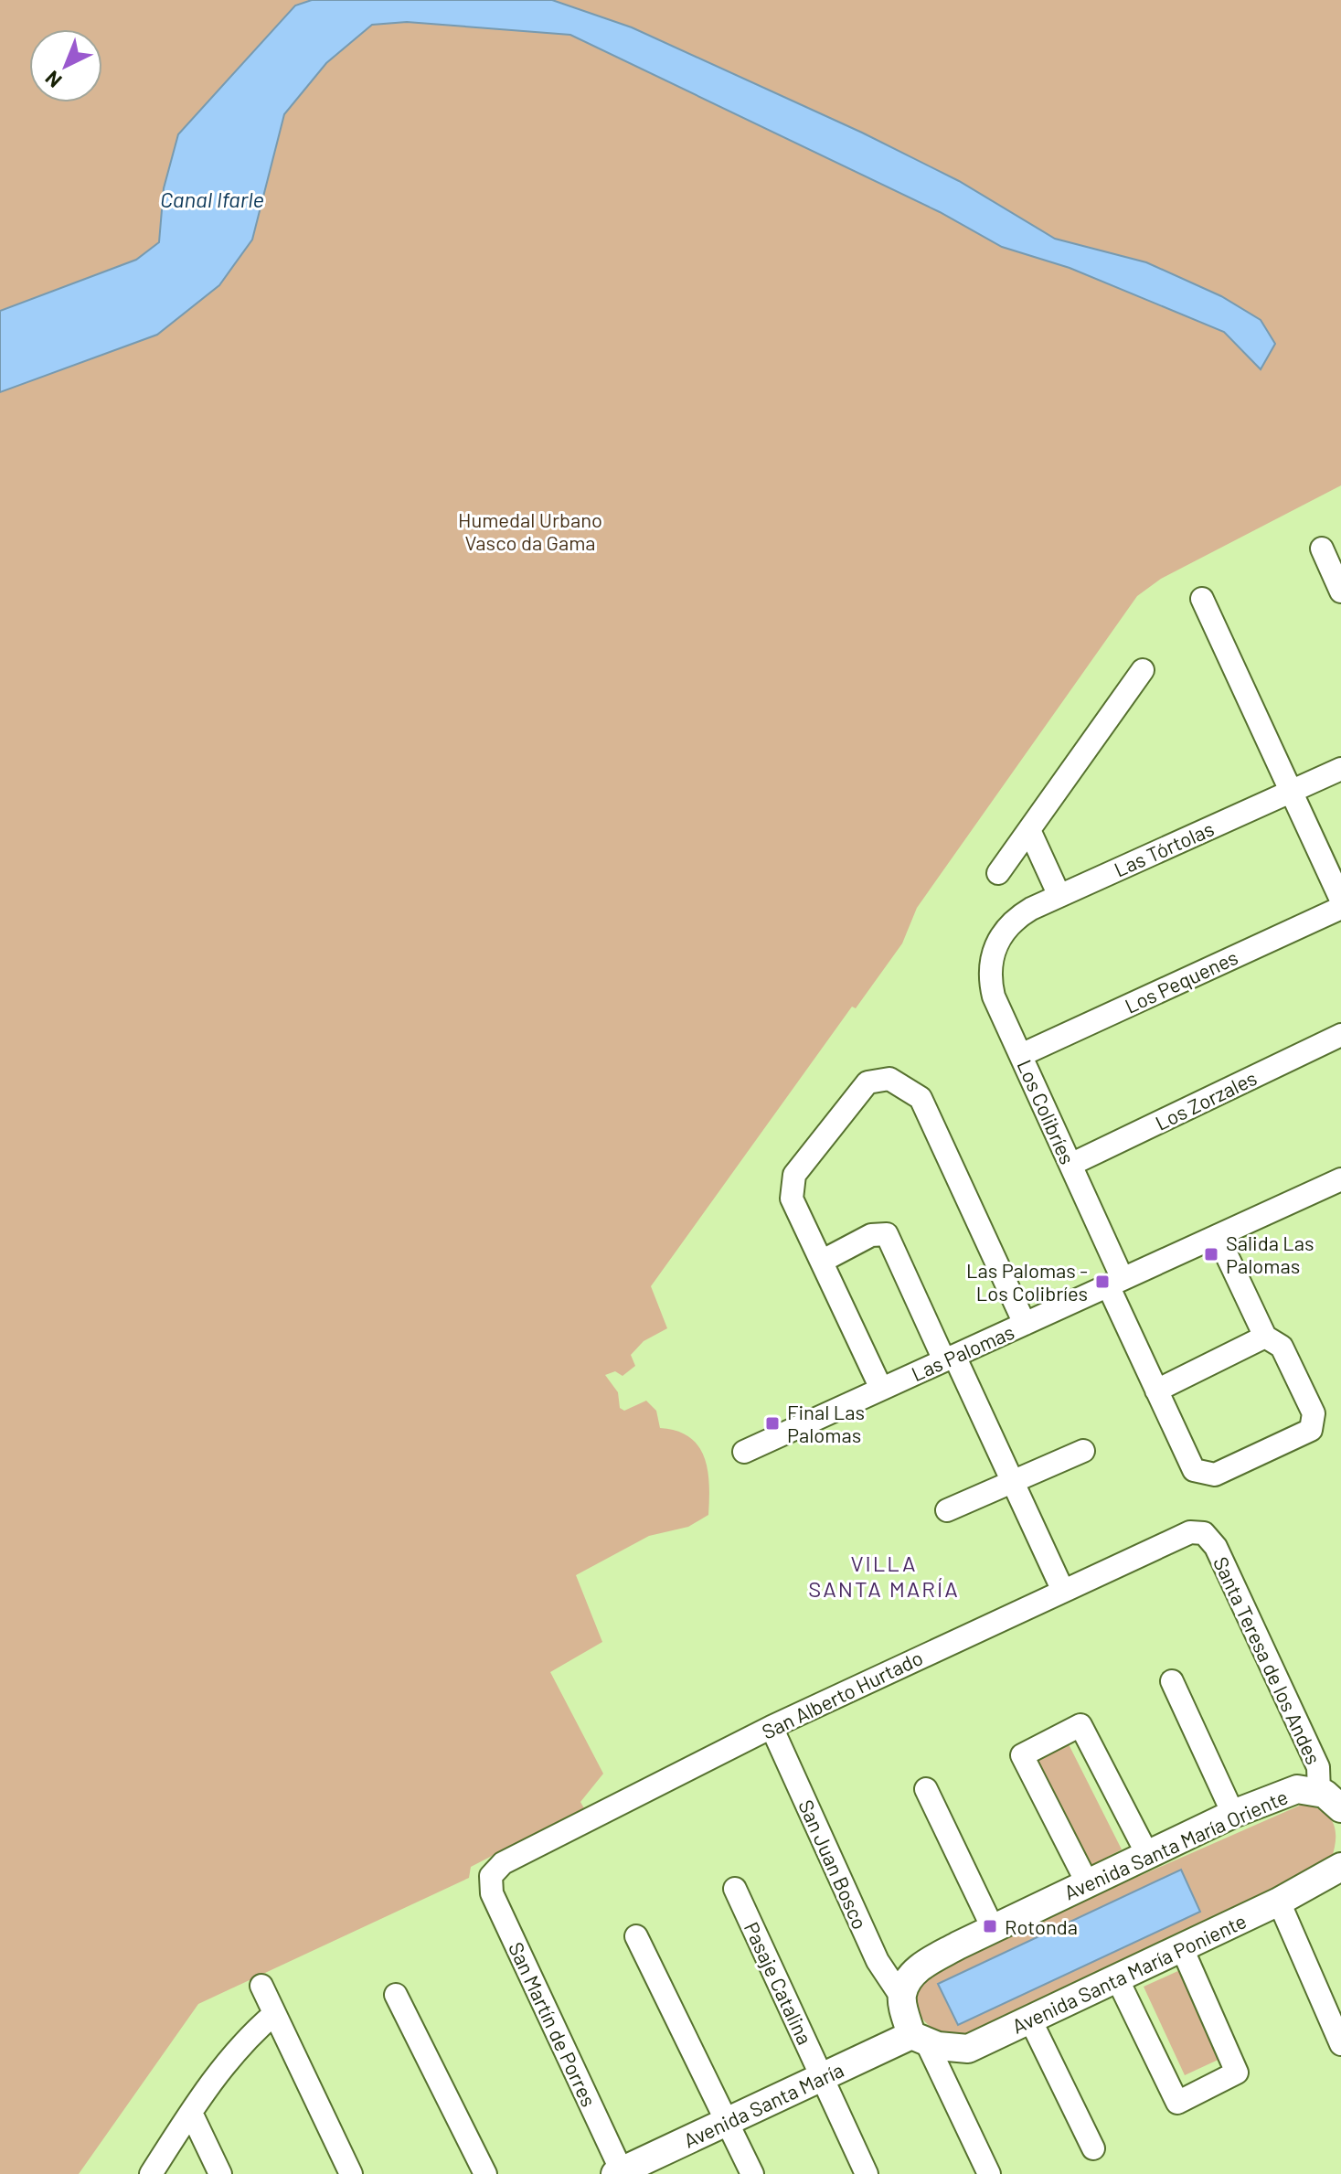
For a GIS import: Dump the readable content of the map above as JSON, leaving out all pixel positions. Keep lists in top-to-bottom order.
{
  "streets": {
    "street": [
      "Las Tórtolas",
      "Los Pequenes",
      "Los Zorzales",
      "Los Colibríes",
      "Las Palomas",
      "Santa Teresa de los Andes",
      "San Alberto Hurtado",
      "Avenida Santa María Oriente",
      "San Juan Bosco",
      "Avenida Santa María Poniente",
      "Pasaje Catalina",
      "San Martín de Porres",
      "Avenida Santa María"
    ]
  },
  "crossings": [
    ["Las Tórtolas", "Los Colibríes"],
    ["Los Pequenes", "Los Colibríes"],
    ["Los Zorzales", "Los Colibríes"],
    ["Los Colibríes", "Las Palomas"],
    ["Santa Teresa de los Andes", "San Alberto Hurtado"],
    ["Santa Teresa de los Andes", "Avenida Santa María Oriente"],
    ["San Alberto Hurtado", "San Juan Bosco"],
    ["San Alberto Hurtado", "San Martín de Porres"],
    ["Avenida Santa María Oriente", "San Juan Bosco"],
    ["Avenida Santa María Poniente", "Avenida Santa María"],
    ["Pasaje Catalina", "Avenida Santa María"],
    ["San Martín de Porres", "Avenida Santa María"]
  ],
  "districts": ["VILLA SANTA MARÍA"],
  "water": ["Canal Ifarle"],
  "parks": ["Humedal Urbano Vasco da Gama"],
  "places": {
    "transit": [
      "Salida Las Palomas",
      "Las Palomas - Los Colibríes",
      "Final Las Palomas",
      "Rotonda"
    ]
  },
  "north": "bottom left"
}
